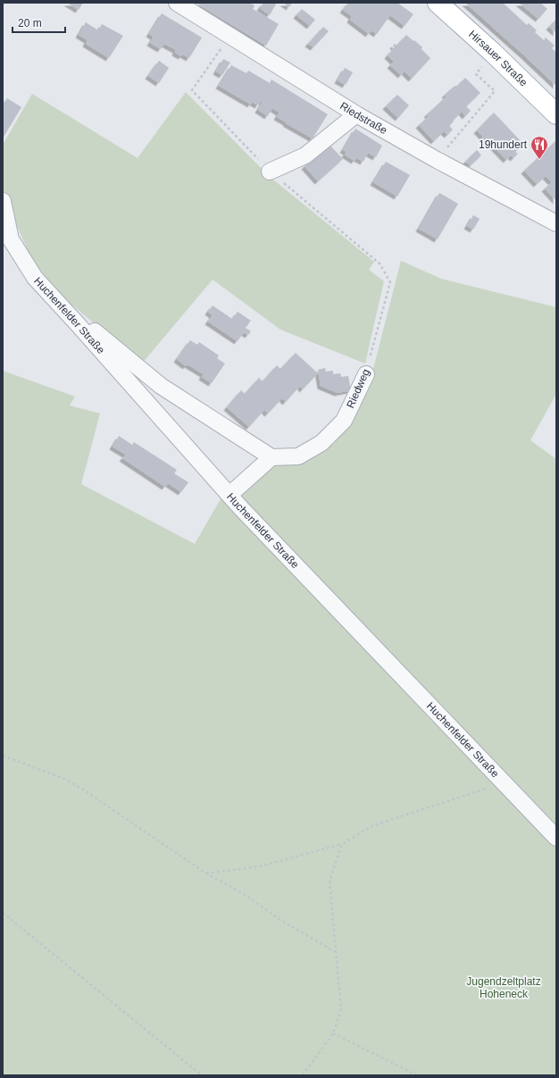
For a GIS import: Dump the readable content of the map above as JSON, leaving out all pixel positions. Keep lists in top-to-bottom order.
{
  "streets": {
    "main road": ["Hirsauer Straße"],
    "street": ["Riedstraße", "Huchenfelder Straße", "Riedweg"]
  },
  "crossings": [
    ["Riedstraße", "Riedweg"]
  ],
  "parks": ["Jugendzeltplatz Hoheneck"],
  "places": {
    "restaurant": ["19hundert"]
  },
  "scale_bar": "20 m"
}
